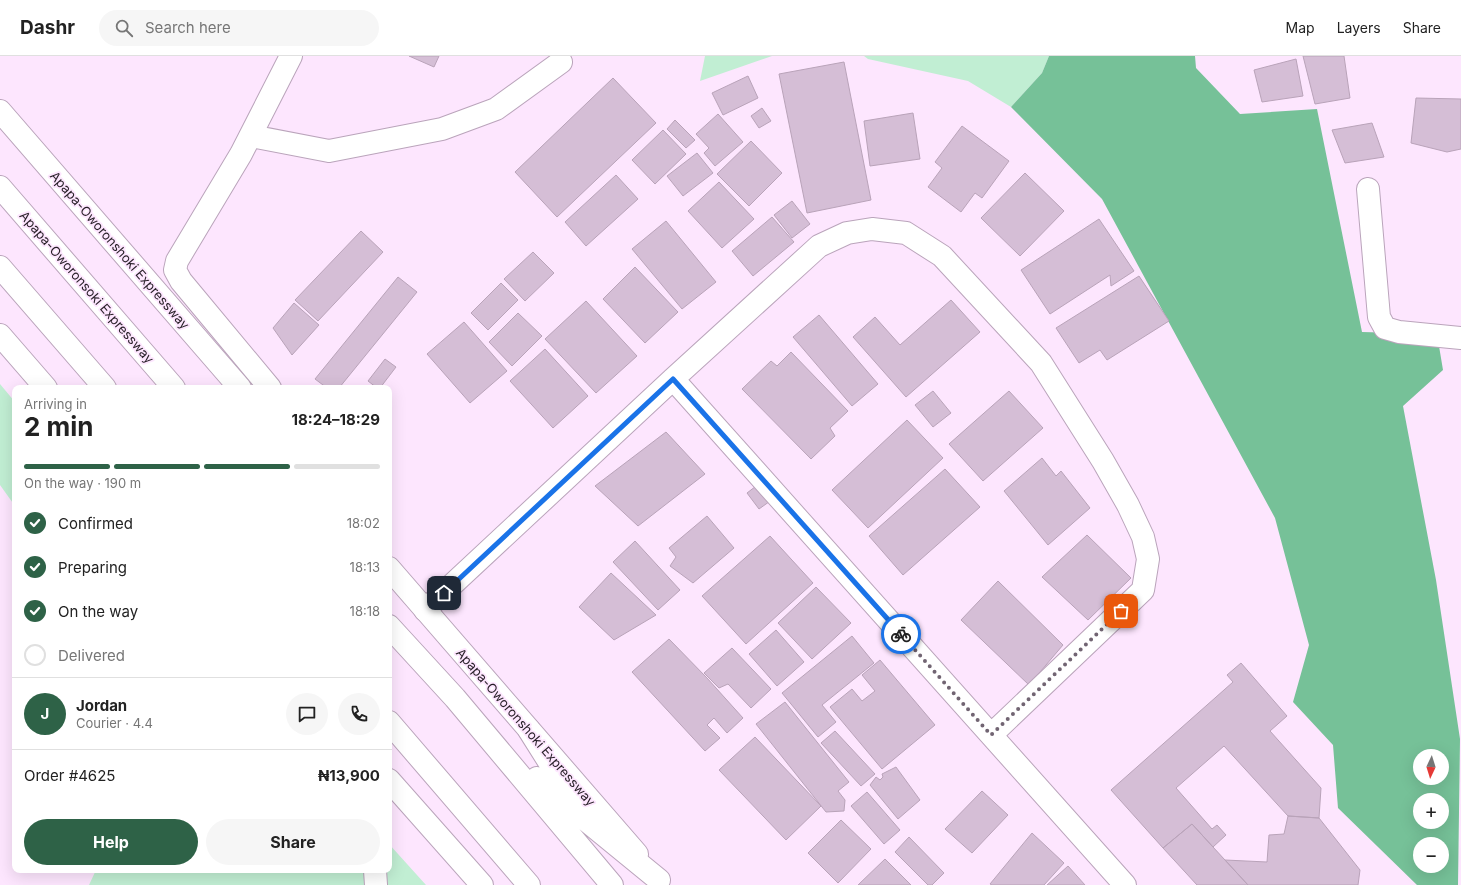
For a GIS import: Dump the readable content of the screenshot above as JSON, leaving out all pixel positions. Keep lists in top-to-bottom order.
{
  "streets": {
    "main road": ["Apapa-Oworonshoki Expressway", "Apapa-Oworonsoki Expressway"]
  },
  "north": "bottom",
  "page": {
    "header": "Dashr",
    "search": "Search here",
    "nav": ["Map", "Layers", "Share"],
    "heading": ["2 min", "Arriving in", "18:24–18:29"],
    "panel": [
      "Jordan",
      "Courier · 4.4",
      "Order #4625",
      "₦13,900"
    ],
    "bar": "On the way · 190 m",
    "list": [
      ["Confirmed", "18:02"],
      ["Preparing", "18:13"],
      ["On the way", "18:18"],
      "Delivered"
    ],
    "round": "J",
    "map_buttons": ["+", "−"],
    "buttons": ["Help", "Share"]
  }
}
